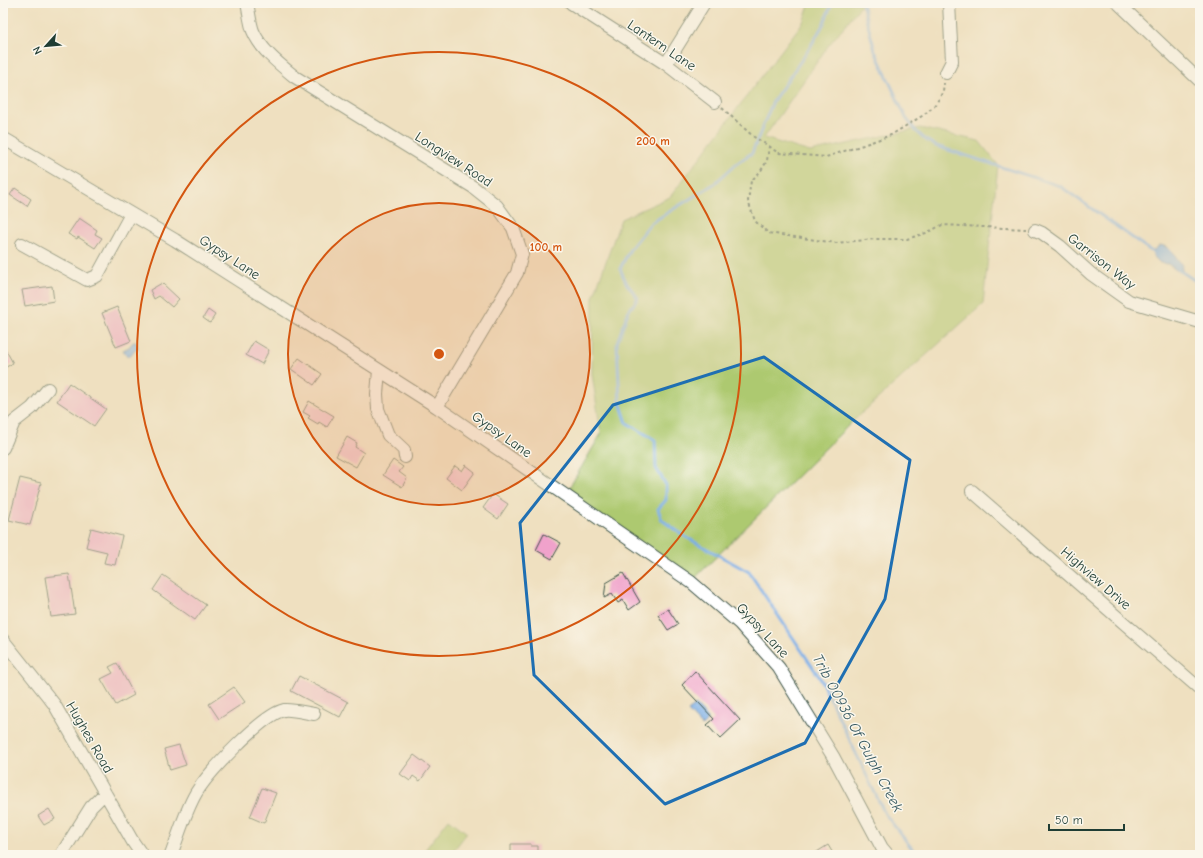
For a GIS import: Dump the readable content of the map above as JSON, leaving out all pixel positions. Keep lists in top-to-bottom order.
{
  "streets": {
    "street": [
      "Lantern Lane",
      "Longview Road",
      "Gypsy Lane",
      "Garrison Way",
      "Highview Drive",
      "Hughes Road"
    ]
  },
  "crossings": [
    ["Longview Road", "Gypsy Lane"]
  ],
  "water": ["Trib 00936 Of Gulph Creek"],
  "scale_bar": "50 m",
  "north": "bottom left",
  "rings": ["200 m", "100 m"]
}
